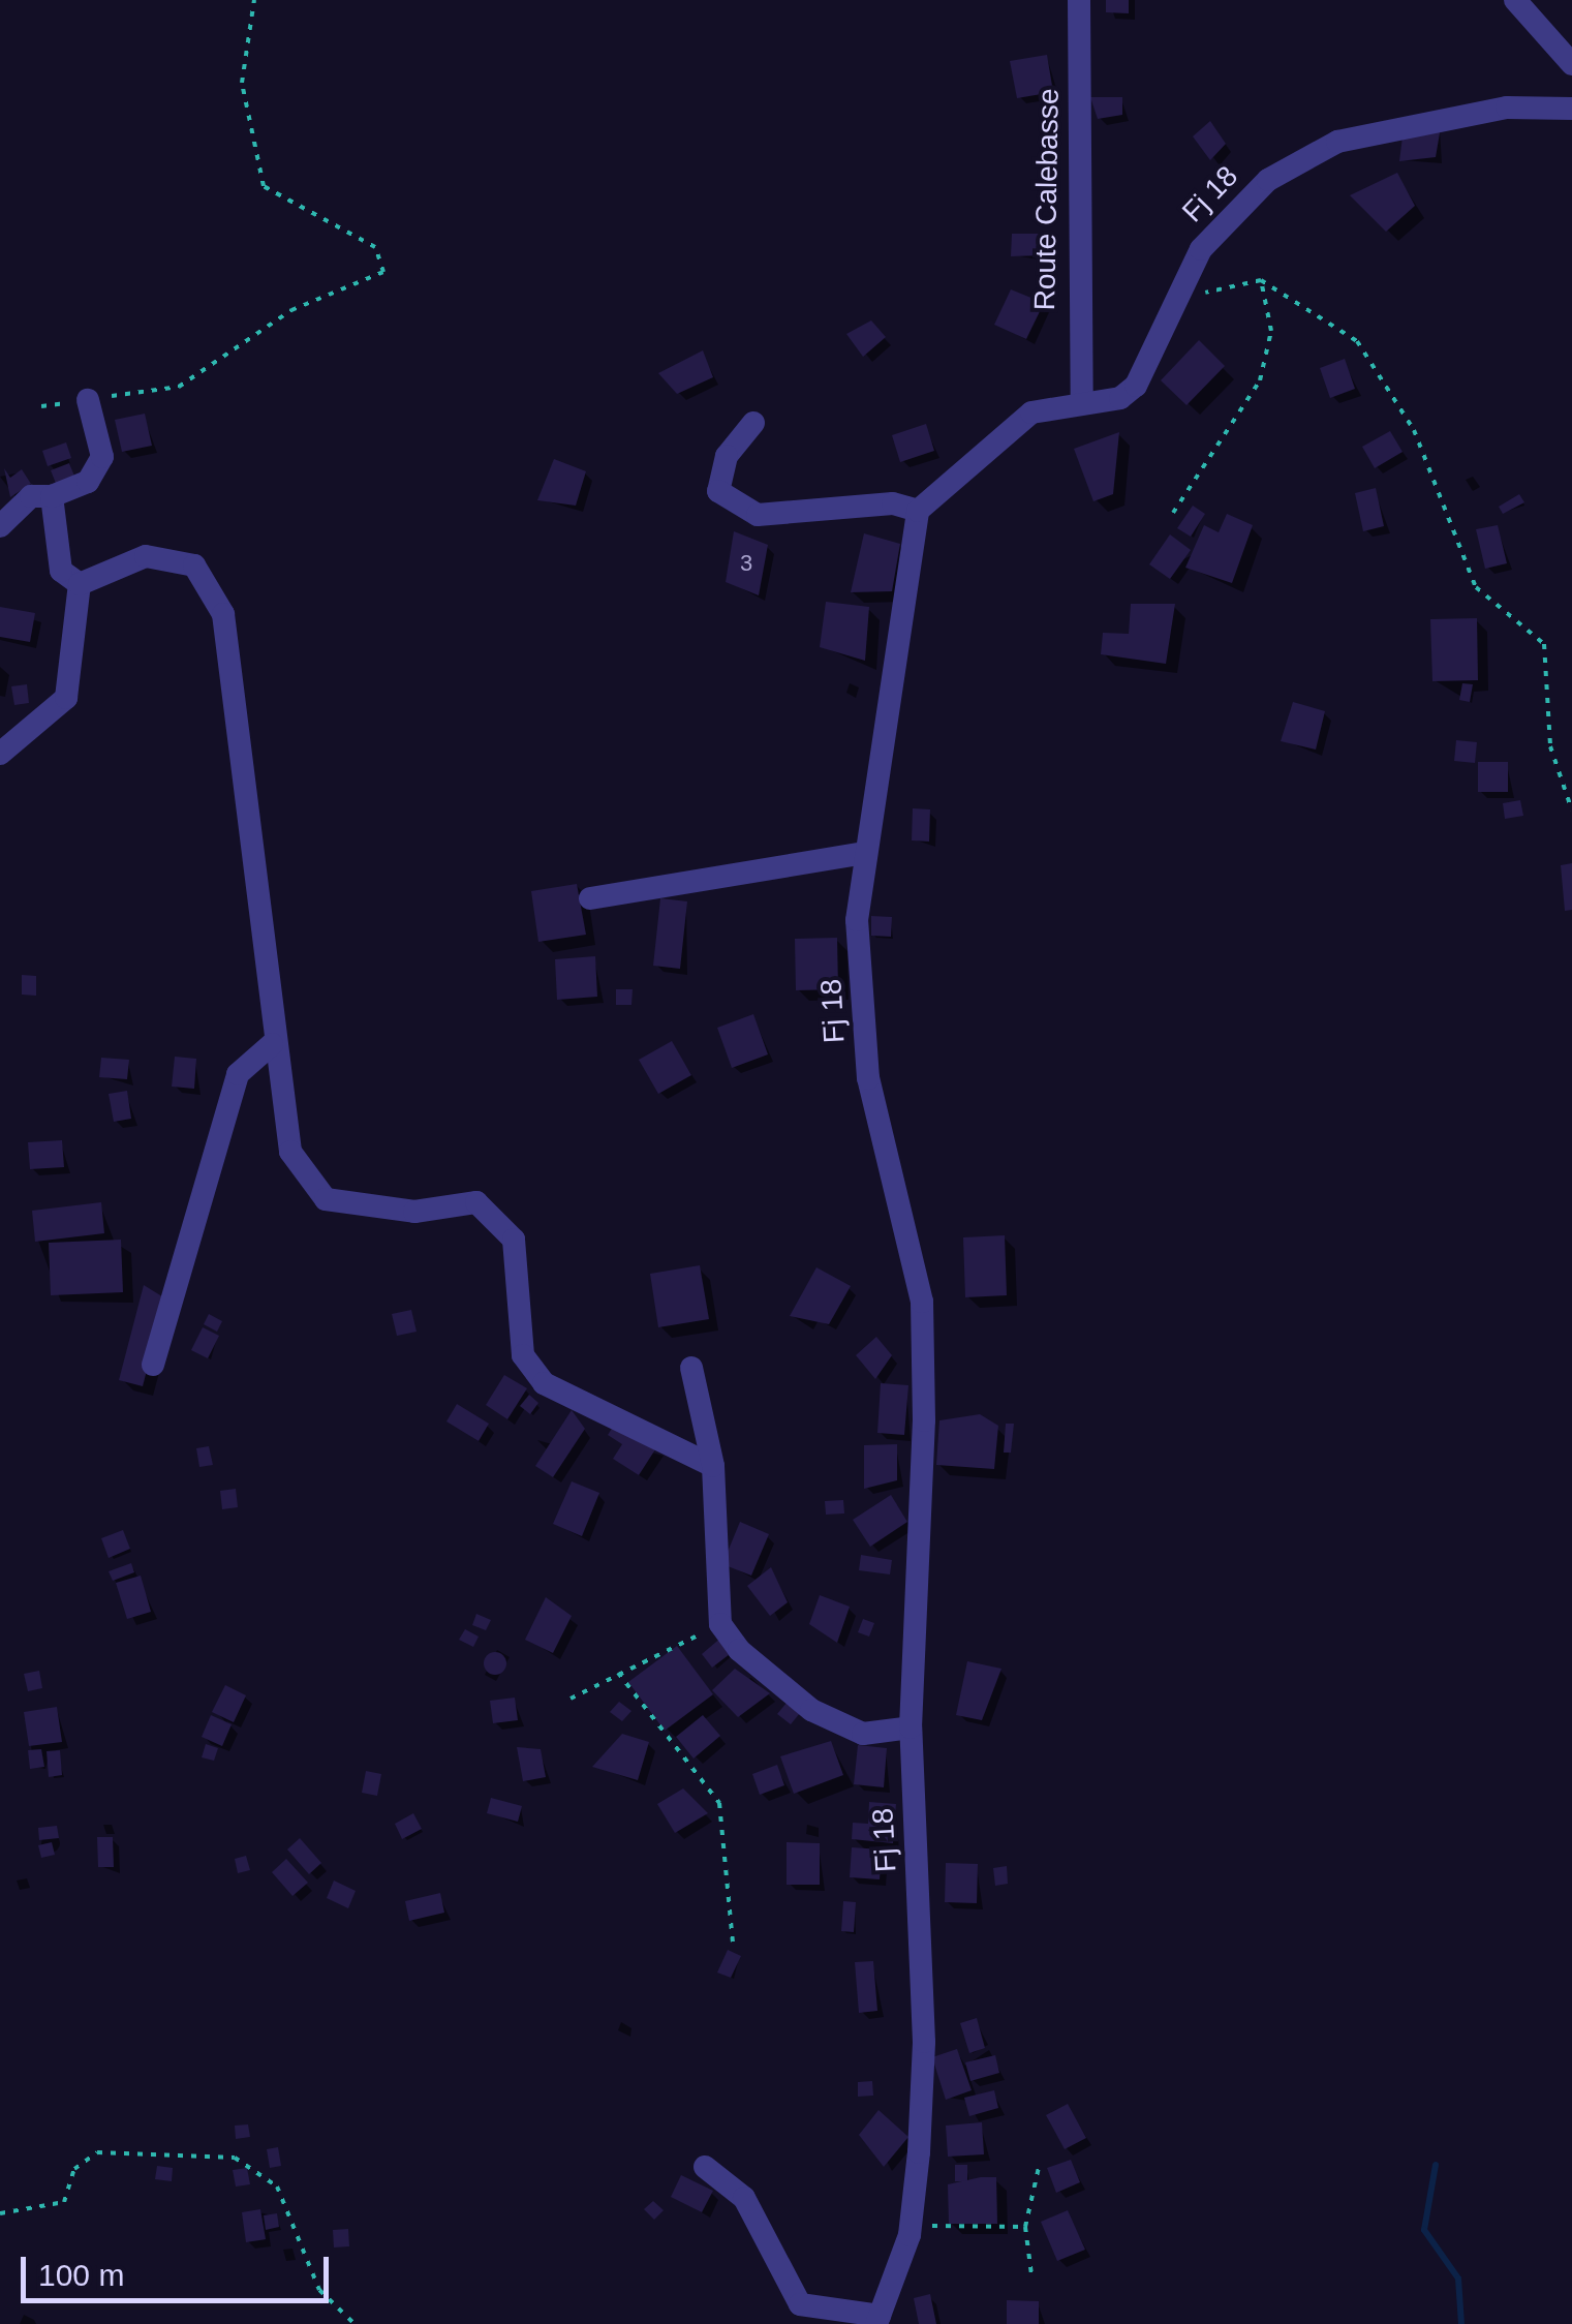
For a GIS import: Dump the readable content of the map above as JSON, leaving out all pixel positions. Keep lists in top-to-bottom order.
{
  "streets": {
    "street": ["Fj 18", "Route Calebasse"]
  },
  "crossings": [
    ["Fj 18", "Route Calebasse"]
  ],
  "house_numbers": ["3"],
  "scale_bar": "100 m"
}
